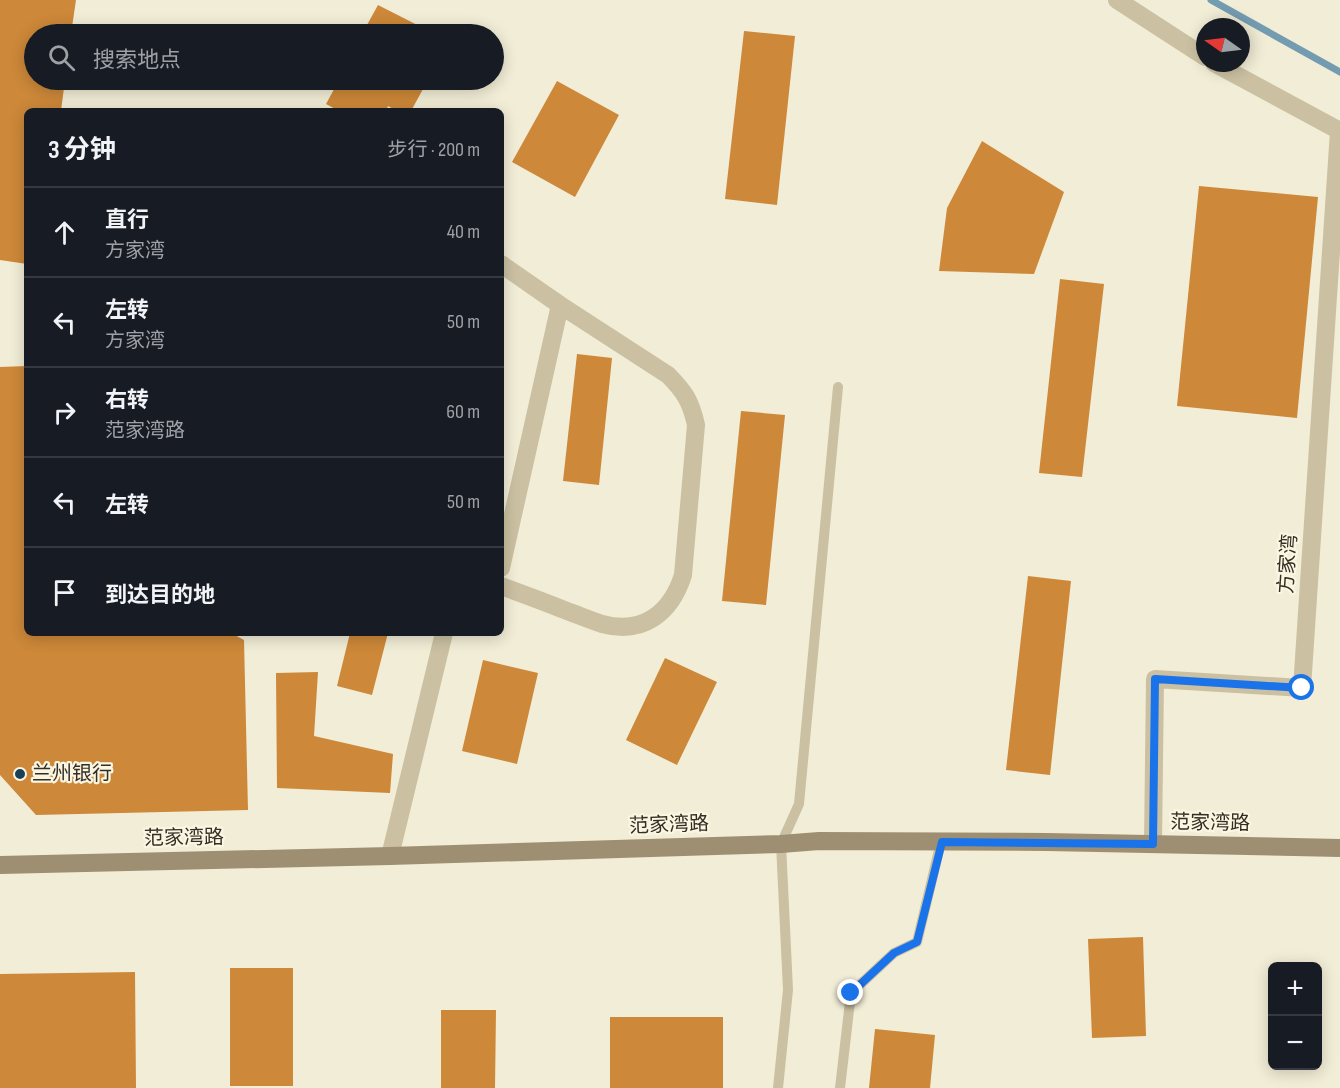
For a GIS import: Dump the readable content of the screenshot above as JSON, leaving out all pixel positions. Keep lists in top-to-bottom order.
{
  "streets": {
    "main road": ["范家湾路"],
    "street": ["方家湾"]
  },
  "crossings": [
    ["方家湾", "范家湾路"]
  ],
  "places": ["兰州银行"],
  "north": "left",
  "page": {
    "search": "搜索地点",
    "heading": ["3 分钟", "步行 · 200 m"],
    "list": [
      ["直行", "方家湾", "40 m"],
      ["左转", "方家湾", "50 m"],
      ["右转", "范家湾路", "60 m"],
      ["左转", "50 m"],
      "到达目的地"
    ],
    "map_buttons": ["+", "−"]
  }
}
